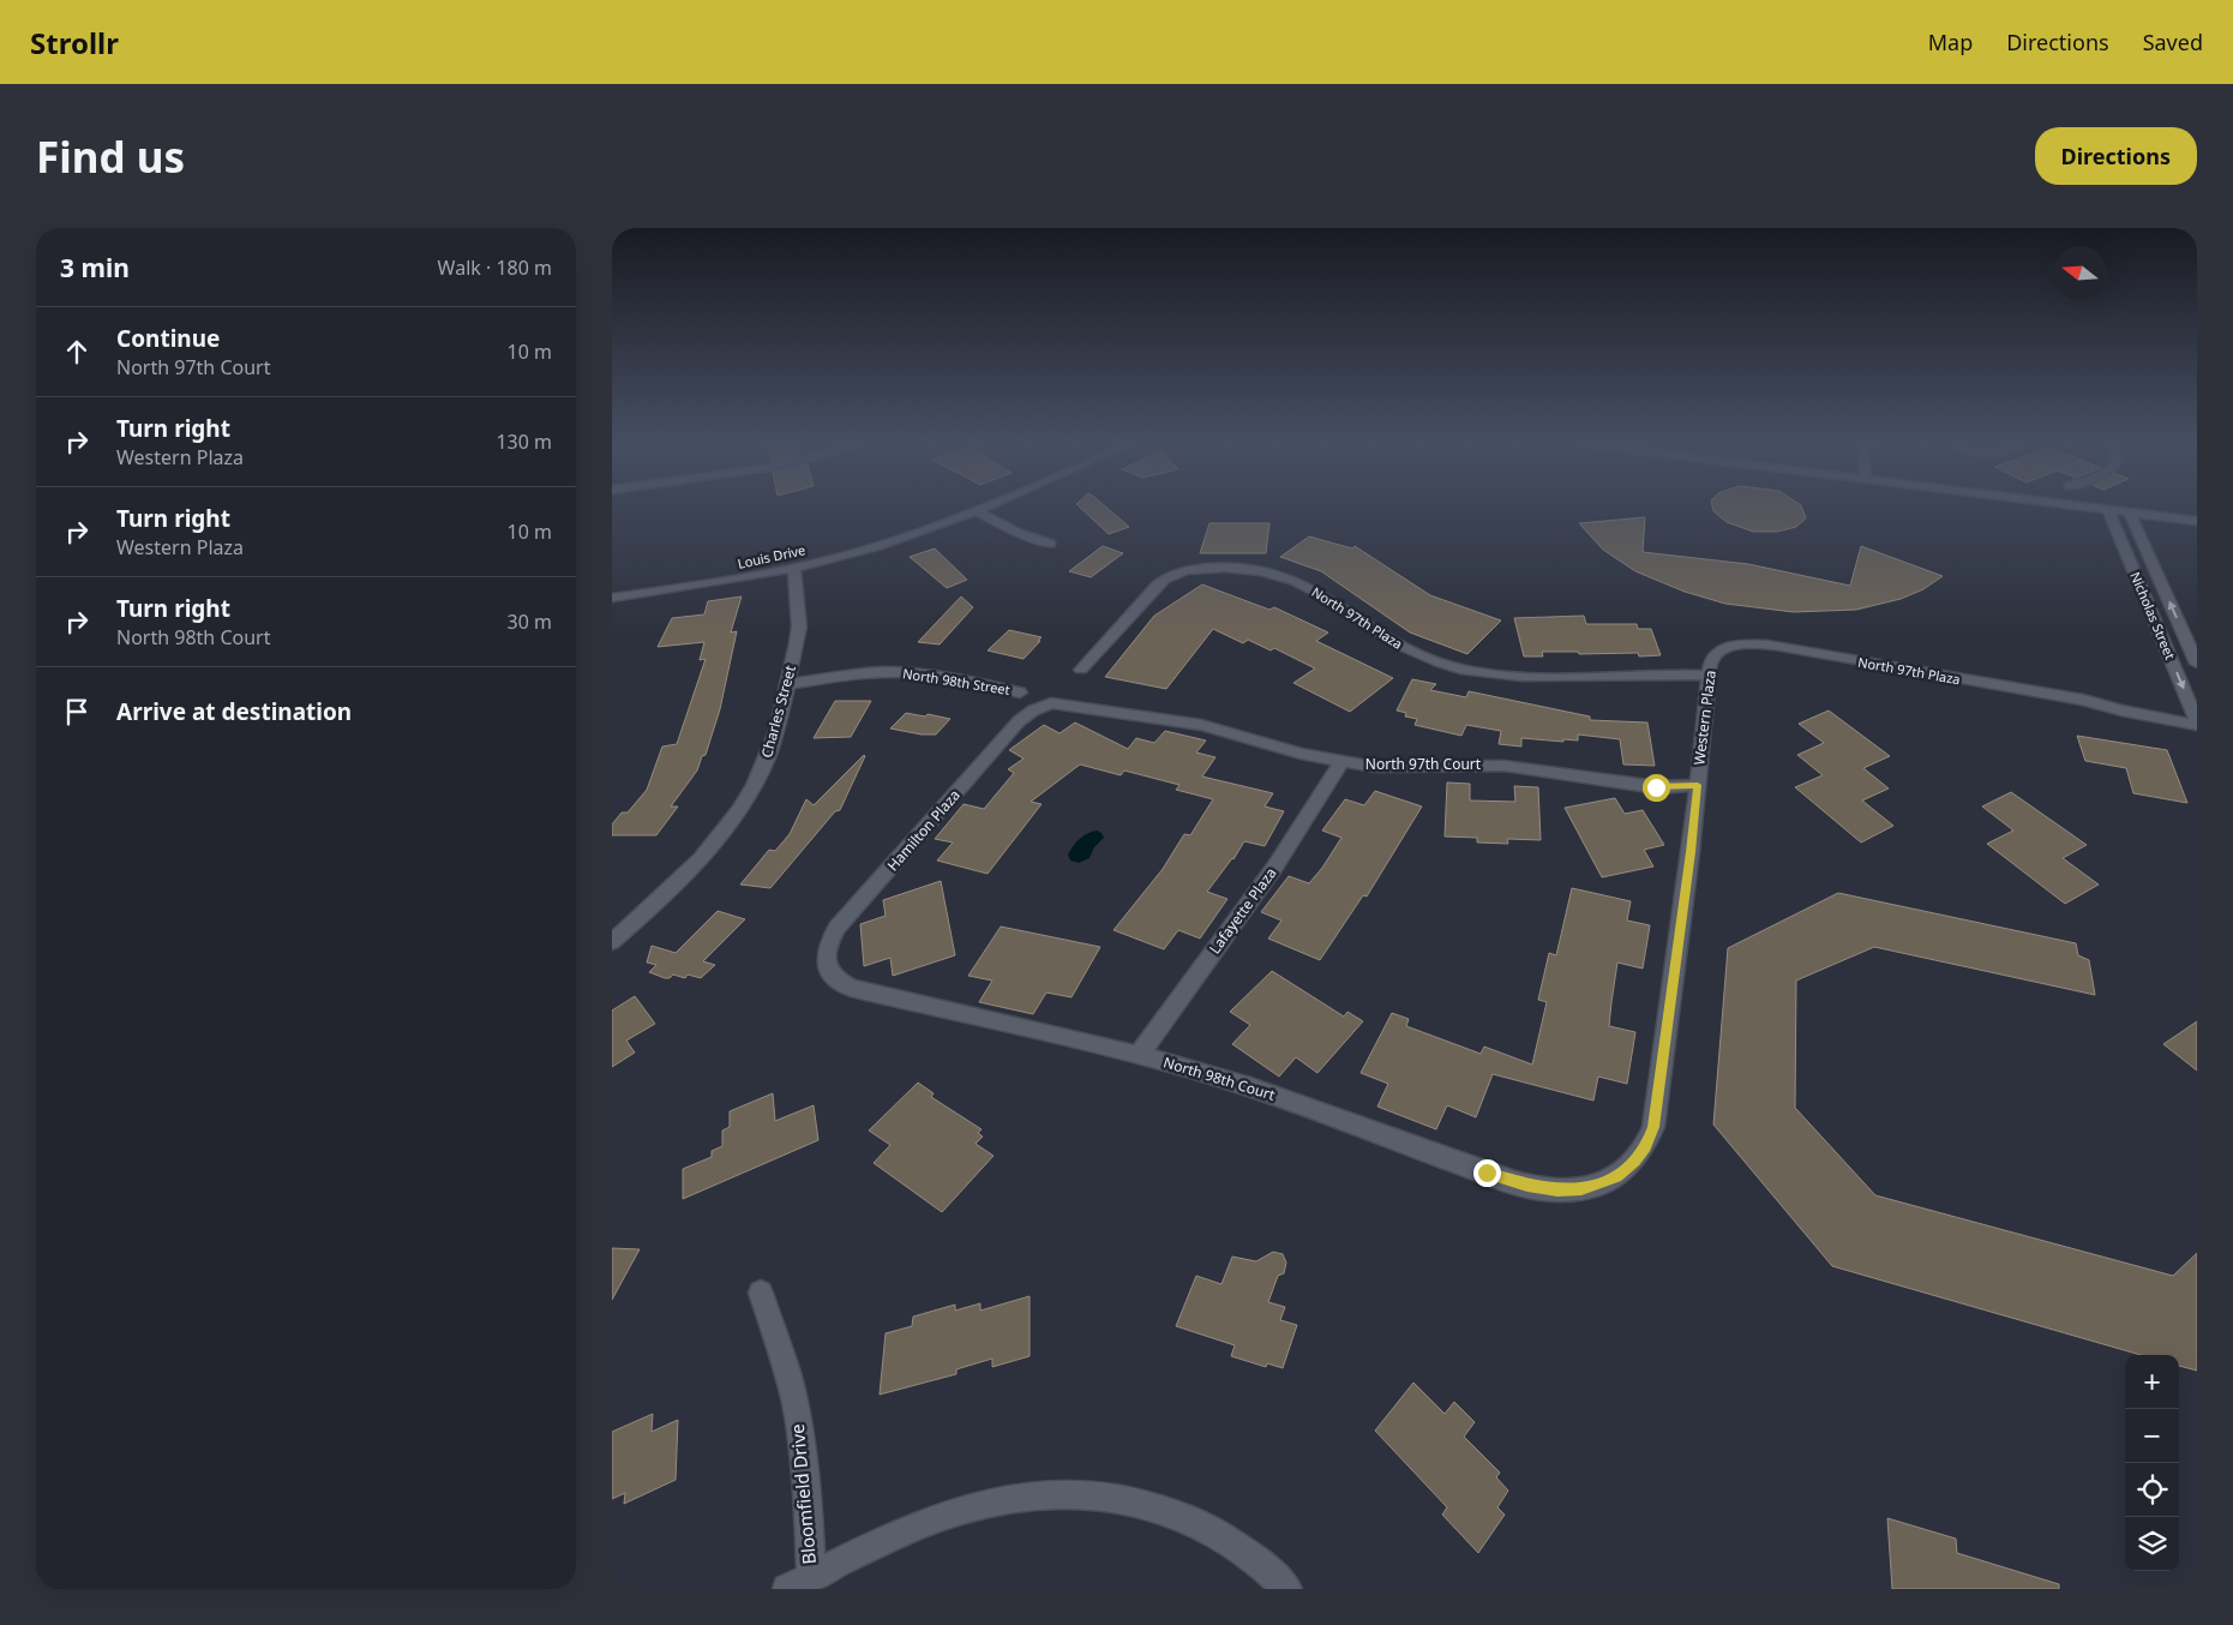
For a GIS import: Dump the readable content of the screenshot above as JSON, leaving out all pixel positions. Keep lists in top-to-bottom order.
{
  "streets": {
    "street": [
      "Louis Drive",
      "Nicholas Street",
      "North 97th Plaza",
      "North 98th Street",
      "Charles Street",
      "Western Plaza",
      "North 97th Court",
      "Hamilton Plaza",
      "Lafayette Plaza",
      "North 98th Court",
      "Bloomfield Drive"
    ]
  },
  "crossings": [
    ["Louis Drive", "Charles Street"],
    ["Nicholas Street", "North 97th Plaza"],
    ["North 97th Plaza", "Western Plaza"],
    ["North 98th Street", "Charles Street"],
    ["Western Plaza", "North 97th Court"],
    ["Western Plaza", "North 98th Court"],
    ["North 97th Court", "Hamilton Plaza"],
    ["North 97th Court", "Lafayette Plaza"],
    ["Hamilton Plaza", "North 98th Court"],
    ["Lafayette Plaza", "North 98th Court"]
  ],
  "north": "left",
  "page": {
    "header": "Strollr",
    "nav": ["Map", "Directions", "Saved"],
    "buttons": "Directions",
    "title": "Find us",
    "heading": ["3 min", "Walk · 180 m"],
    "list": [
      ["Continue", "North 97th Court", "10 m"],
      ["Turn right", "Western Plaza", "130 m"],
      ["Turn right", "Western Plaza", "10 m"],
      ["Turn right", "North 98th Court", "30 m"],
      "Arrive at destination"
    ],
    "map_buttons": ["+", "−"]
  }
}
